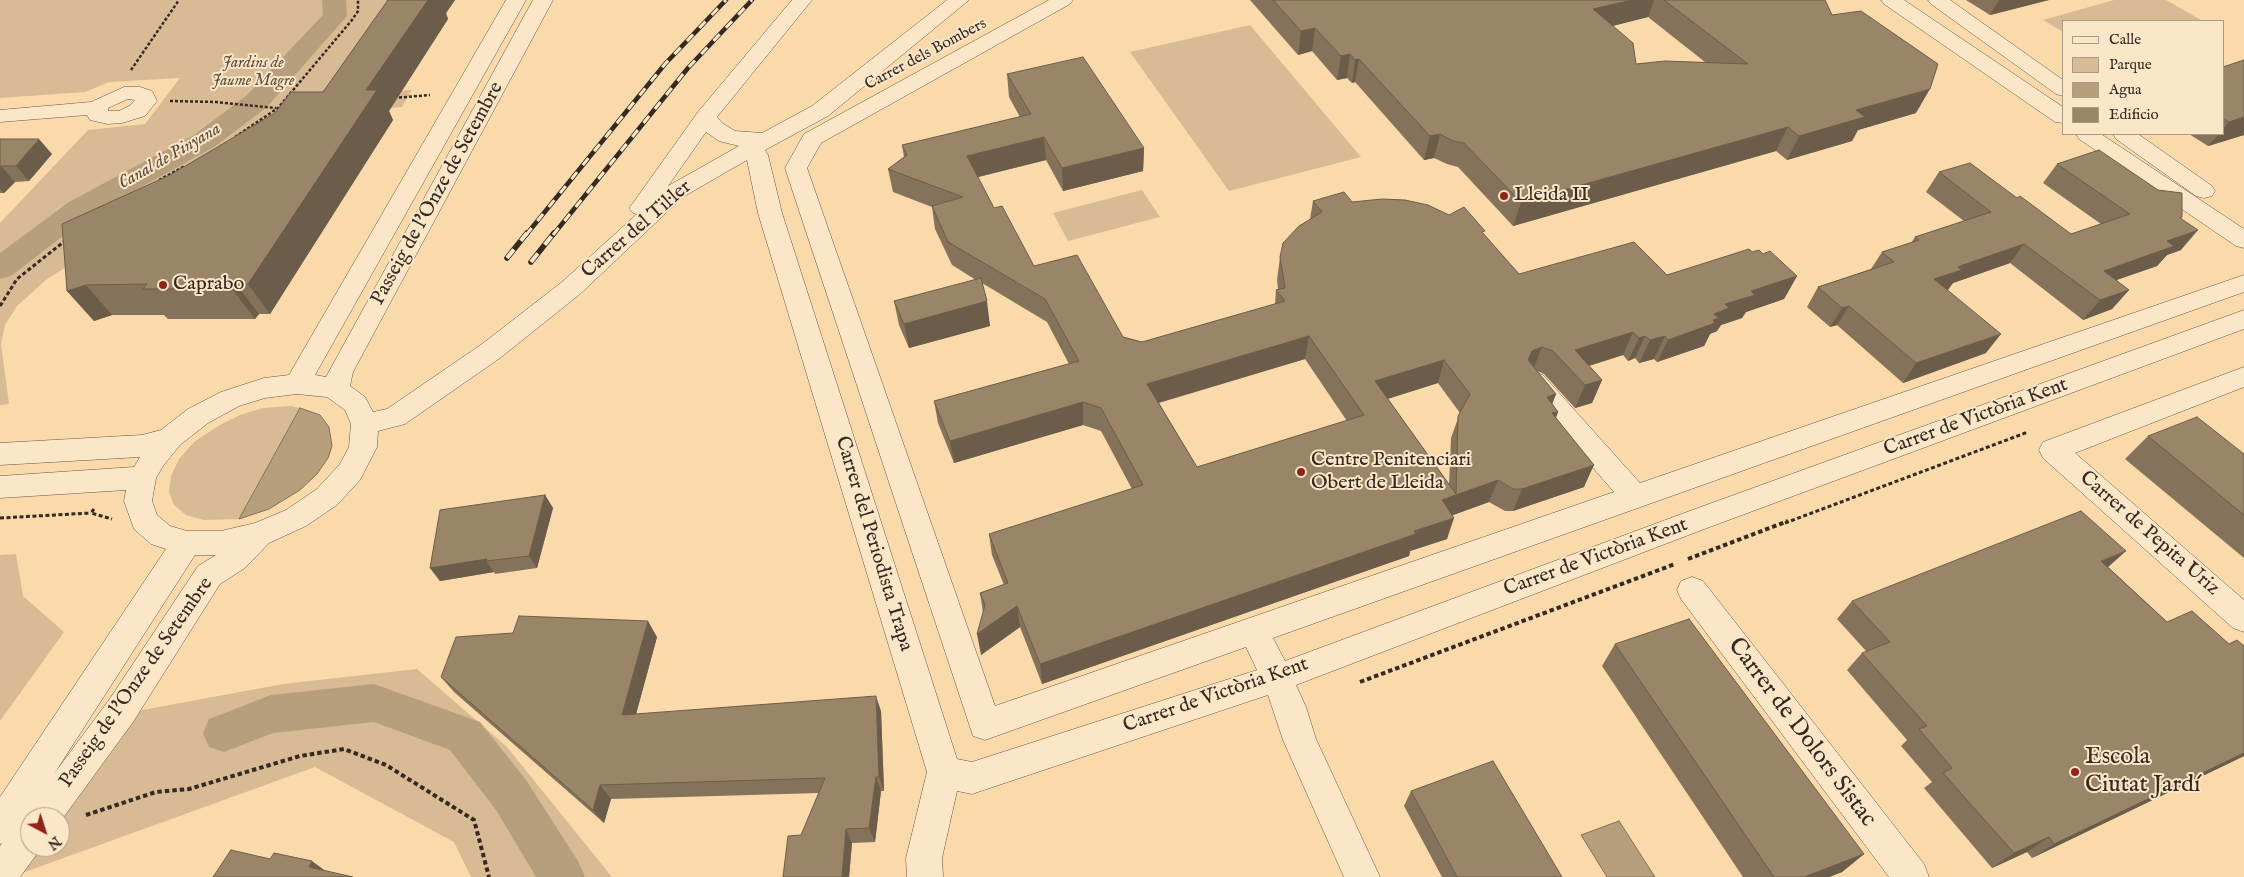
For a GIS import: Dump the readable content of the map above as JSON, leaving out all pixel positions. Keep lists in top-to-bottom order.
{
  "streets": {
    "street": [
      "Carrer dels Bombers",
      "Passeig de l'Onze de Setembre",
      "Carrer del Til·ler",
      "Carrer de Victòria Kent",
      "Carrer de Pepita Uriz",
      "Carrer del Periodista Trapa",
      "Carrer de Dolors Sistac"
    ]
  },
  "crossings": [
    ["Carrer dels Bombers", "Carrer del Til·ler"],
    ["Carrer dels Bombers", "Carrer del Periodista Trapa"],
    ["Carrer del Til·ler", "Carrer del Periodista Trapa"],
    ["Carrer de Victòria Kent", "Carrer del Periodista Trapa"]
  ],
  "water": ["Canal de Pinyana"],
  "parks": ["Jardins de Jaume Magre"],
  "places": [
    "Lleida II",
    "Caprabo",
    "Centre Penitenciari Obert de Lleida",
    "Escola Ciutat Jardí"
  ],
  "legend": [
    "Calle",
    "Parque",
    "Agua",
    "Edificio"
  ],
  "north": "bottom right"
}
